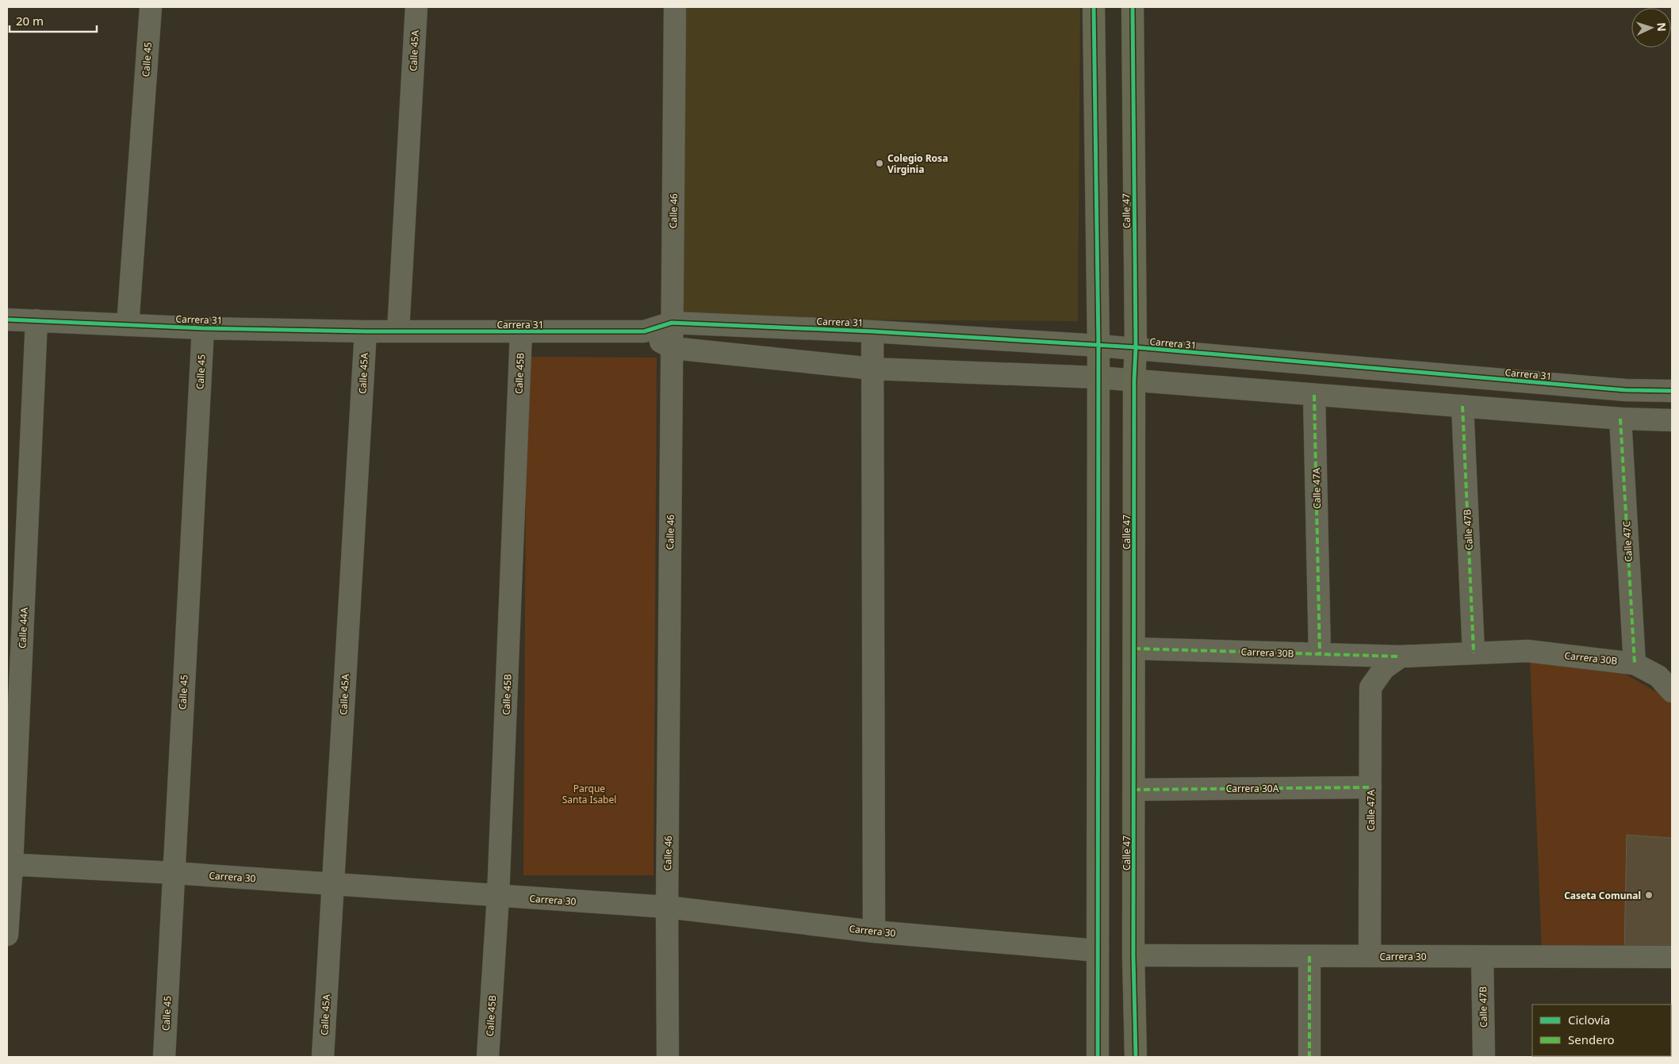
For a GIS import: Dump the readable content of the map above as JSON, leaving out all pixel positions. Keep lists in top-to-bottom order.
{
  "streets": {
    "main road": ["Calle 47"],
    "street": [
      "Calle 45A",
      "Calle 45",
      "Calle 46",
      "Carrera 31",
      "Calle 45B",
      "Calle 47A",
      "Calle 47B",
      "Calle 47C",
      "Calle 44A",
      "Carrera 30B",
      "Carrera 30A",
      "Carrera 30"
    ]
  },
  "crossings": [
    ["Calle 45A", "Carrera 31"],
    ["Calle 45A", "Carrera 30"],
    ["Calle 45", "Carrera 31"],
    ["Calle 45", "Carrera 30"],
    ["Calle 46", "Carrera 31"],
    ["Calle 46", "Carrera 30"],
    ["Calle 47", "Carrera 31"],
    ["Calle 47", "Carrera 30B"],
    ["Calle 47", "Carrera 30A"],
    ["Calle 47", "Carrera 30"],
    ["Carrera 31", "Calle 45B"],
    ["Carrera 31", "Calle 44A"],
    ["Calle 45B", "Carrera 30"],
    ["Calle 47A", "Carrera 30B"],
    ["Calle 47A", "Carrera 30A"],
    ["Calle 47A", "Carrera 30"],
    ["Calle 47B", "Carrera 30B"],
    ["Calle 47B", "Carrera 30"],
    ["Calle 47C", "Carrera 30B"],
    ["Calle 44A", "Carrera 30"]
  ],
  "parks": ["Parque Santa Isabel"],
  "places": ["Colegio Rosa Virginia", "Caseta Comunal"],
  "legend": ["Ciclovía", "Sendero"],
  "scale_bar": "20 m",
  "north": "right"
}
